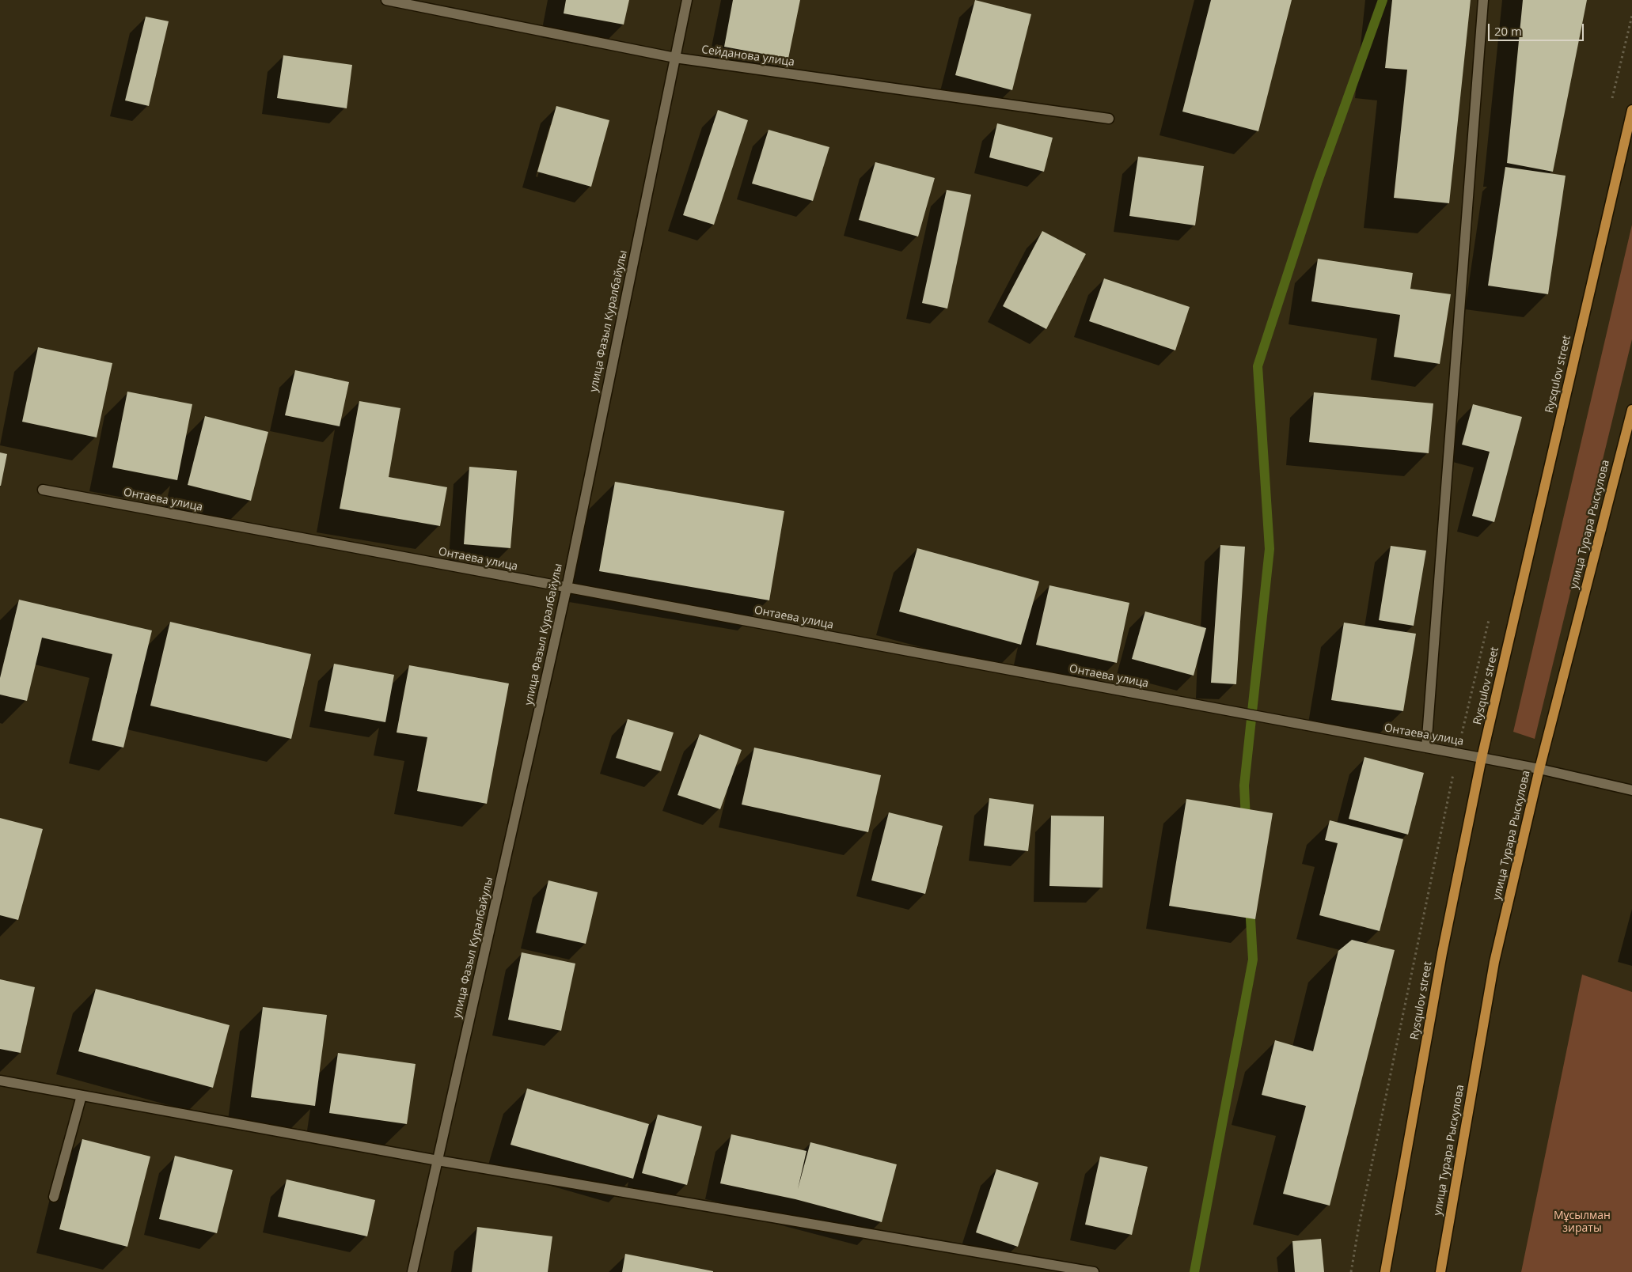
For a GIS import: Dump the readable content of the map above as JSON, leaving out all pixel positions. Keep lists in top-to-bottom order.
{
  "streets": {
    "main road": ["Rysqulov street", "улица Турара Рыскулова"],
    "street": ["Сейданова улица", "улица Фазыл Куралбайулы", "Онтаева улица"]
  },
  "crossings": [
    ["Сейданова улица", "улица Фазыл Куралбайулы"],
    ["улица Фазыл Куралбайулы", "Онтаева улица"],
    ["Rysqulov street", "Онтаева улица"],
    ["Онтаева улица", "улица Турара Рыскулова"]
  ],
  "parks": ["Мұсылман зираты"],
  "scale_bar": "20 m"
}
